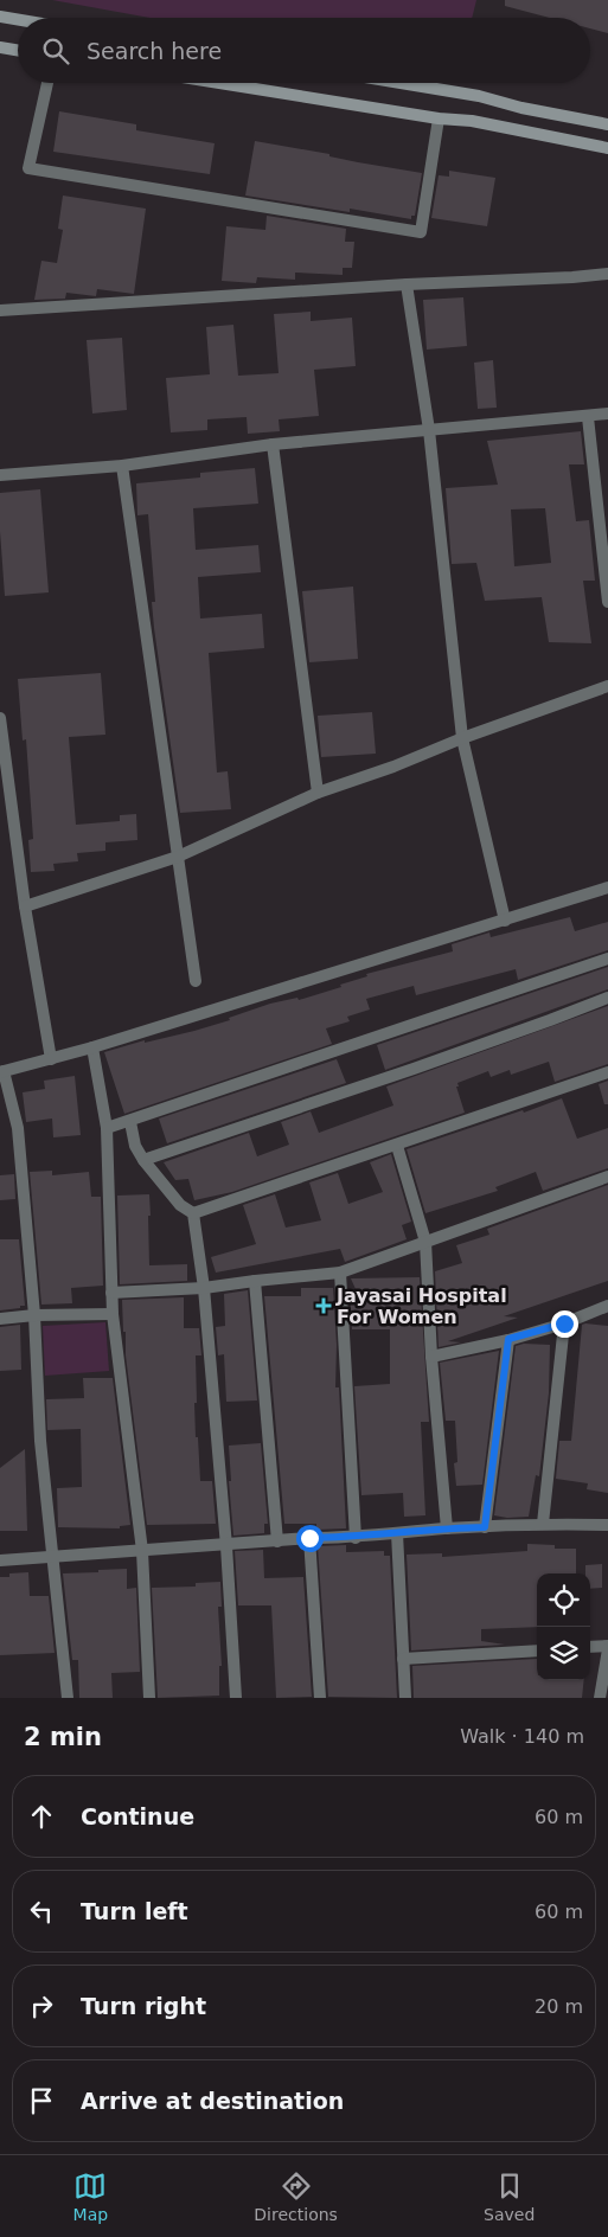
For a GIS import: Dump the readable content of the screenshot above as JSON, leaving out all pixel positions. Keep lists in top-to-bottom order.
{
  "places": {
    "health": ["Jayasai Hospital For Women"]
  },
  "page": {
    "search": "Search here",
    "heading": ["2 min", "Walk · 140 m"],
    "list": [
      ["Continue", "60 m"],
      ["Turn left", "60 m"],
      ["Turn right", "20 m"],
      "Arrive at destination"
    ],
    "nav": ["Map", "Directions", "Saved"]
  }
}
